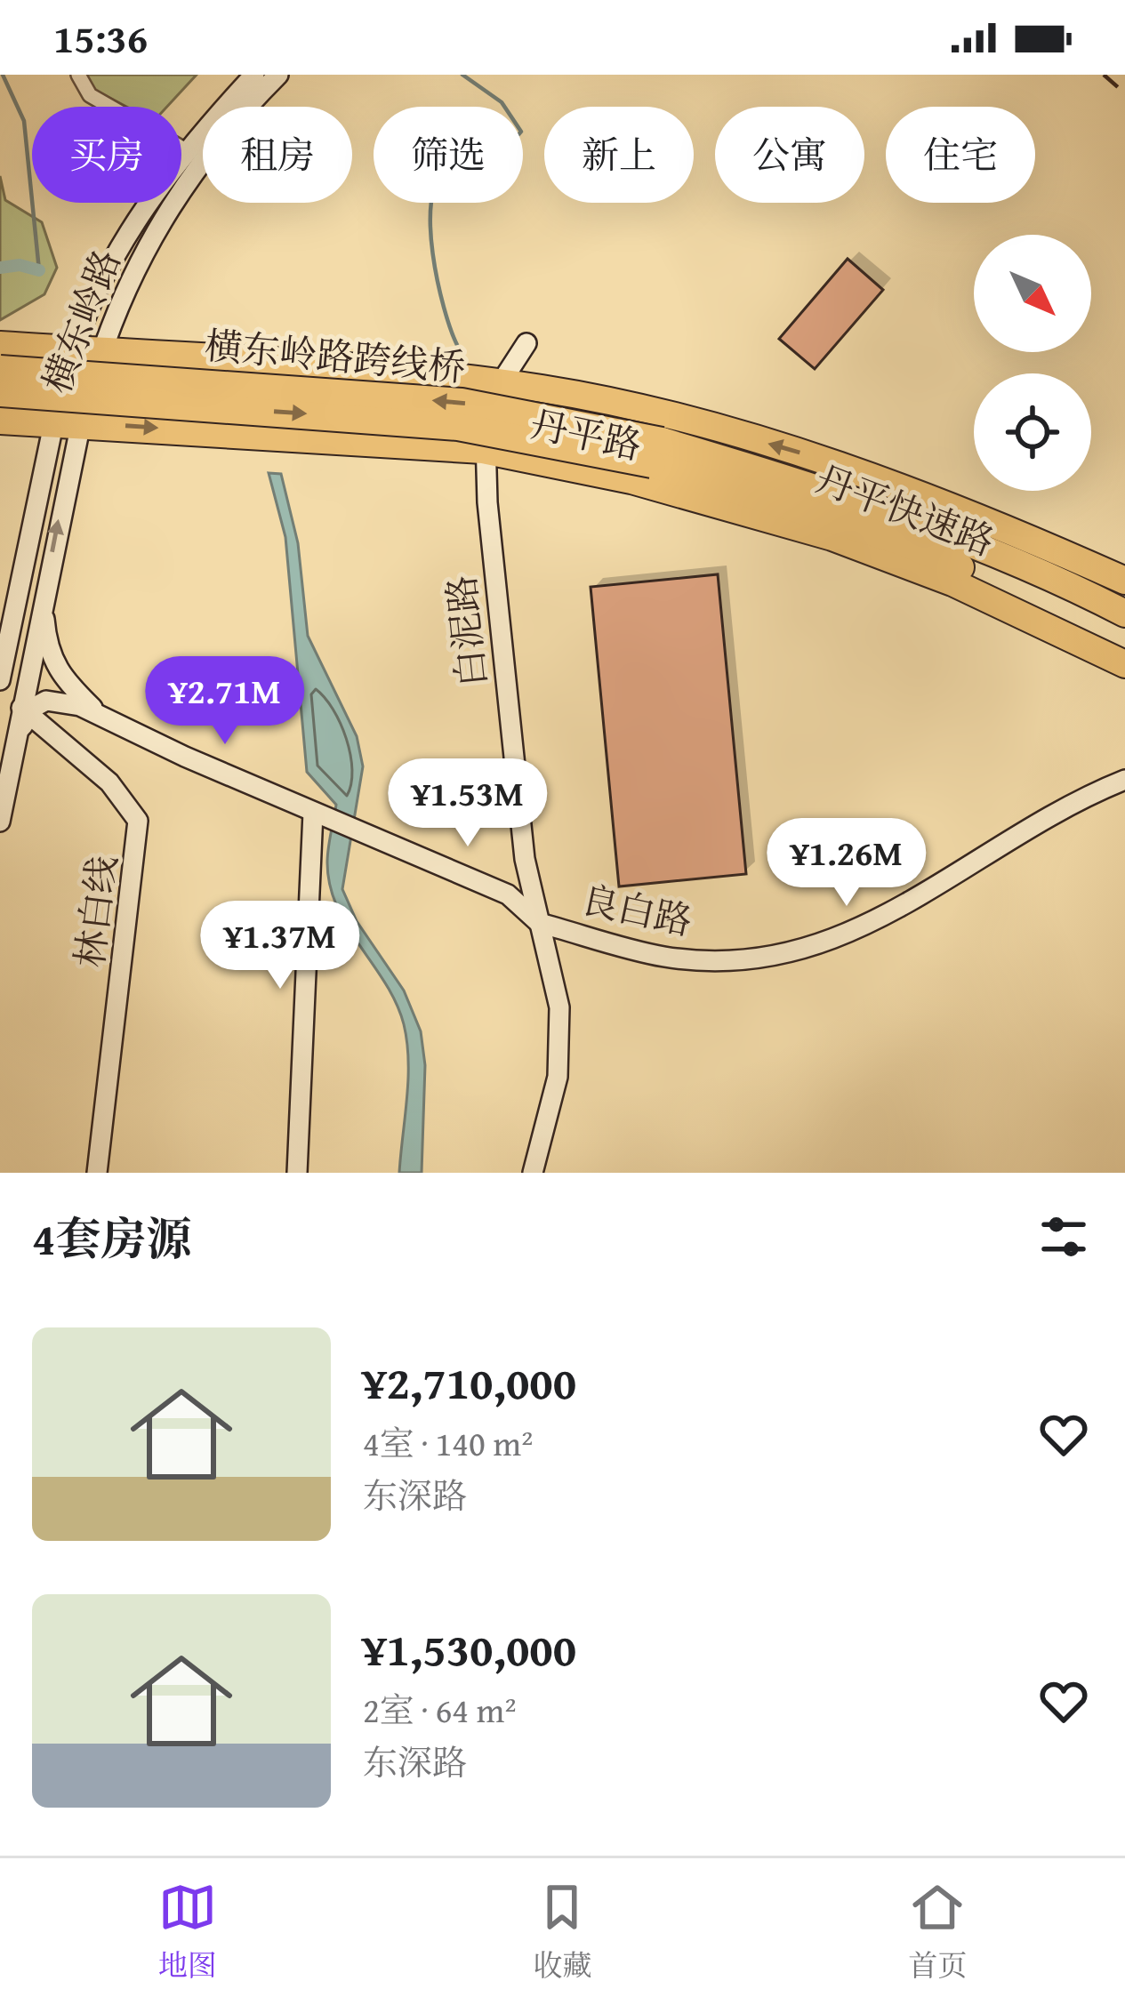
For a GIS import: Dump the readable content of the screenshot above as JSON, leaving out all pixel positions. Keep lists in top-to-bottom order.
{
  "streets": {
    "highway": ["横东岭路跨线桥", "丹平路", "丹平快速路"],
    "street": [
      "横东岭路",
      "白泥路",
      "良白路",
      "林白线"
    ]
  },
  "crossings": [
    ["横东岭路", "丹平路"],
    ["横东岭路", "林白线"],
    ["横东岭路跨线桥", "丹平快速路"],
    ["丹平路", "白泥路"],
    ["白泥路", "良白路"]
  ],
  "north": "bottom right",
  "page": {
    "status": "15:36",
    "chip": [
      "买房",
      "租房",
      "筛选",
      "新上",
      "公寓",
      "住宅"
    ],
    "price": [
      "¥2.71M",
      "¥1.53M",
      "¥1.26M",
      "¥1.37M"
    ],
    "heading": "4套房源",
    "list": [
      {
        "name": "¥2,710,000",
        "note": "4室 · 140 m² · 东深路"
      },
      {
        "name": "¥1,530,000",
        "note": "2室 · 64 m² · 东深路"
      }
    ],
    "tabs": ["地图", "收藏", "首页"]
  }
}
